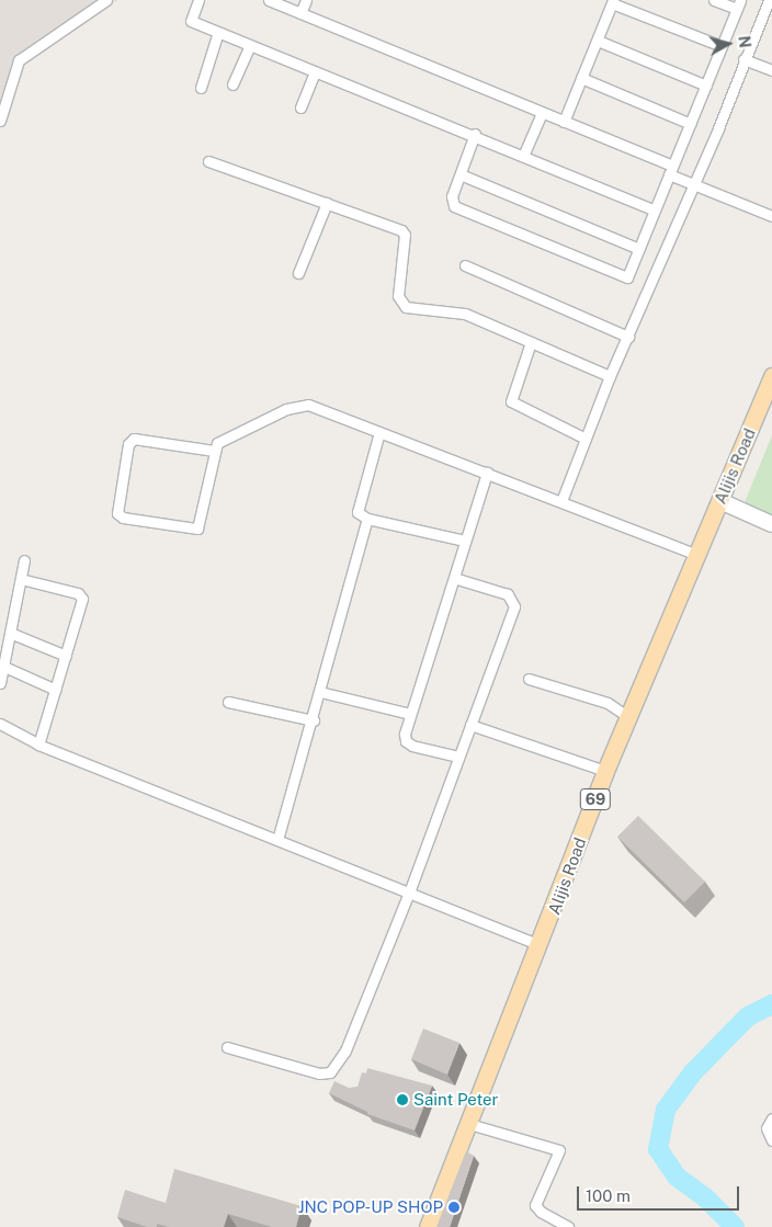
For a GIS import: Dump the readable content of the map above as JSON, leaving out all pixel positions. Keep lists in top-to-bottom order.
{
  "streets": {
    "main road": ["Alijis Road", "69"]
  },
  "places": ["Saint Peter", "JNC POP-UP SHOP"],
  "scale_bar": "100 m",
  "north": "right"
}
